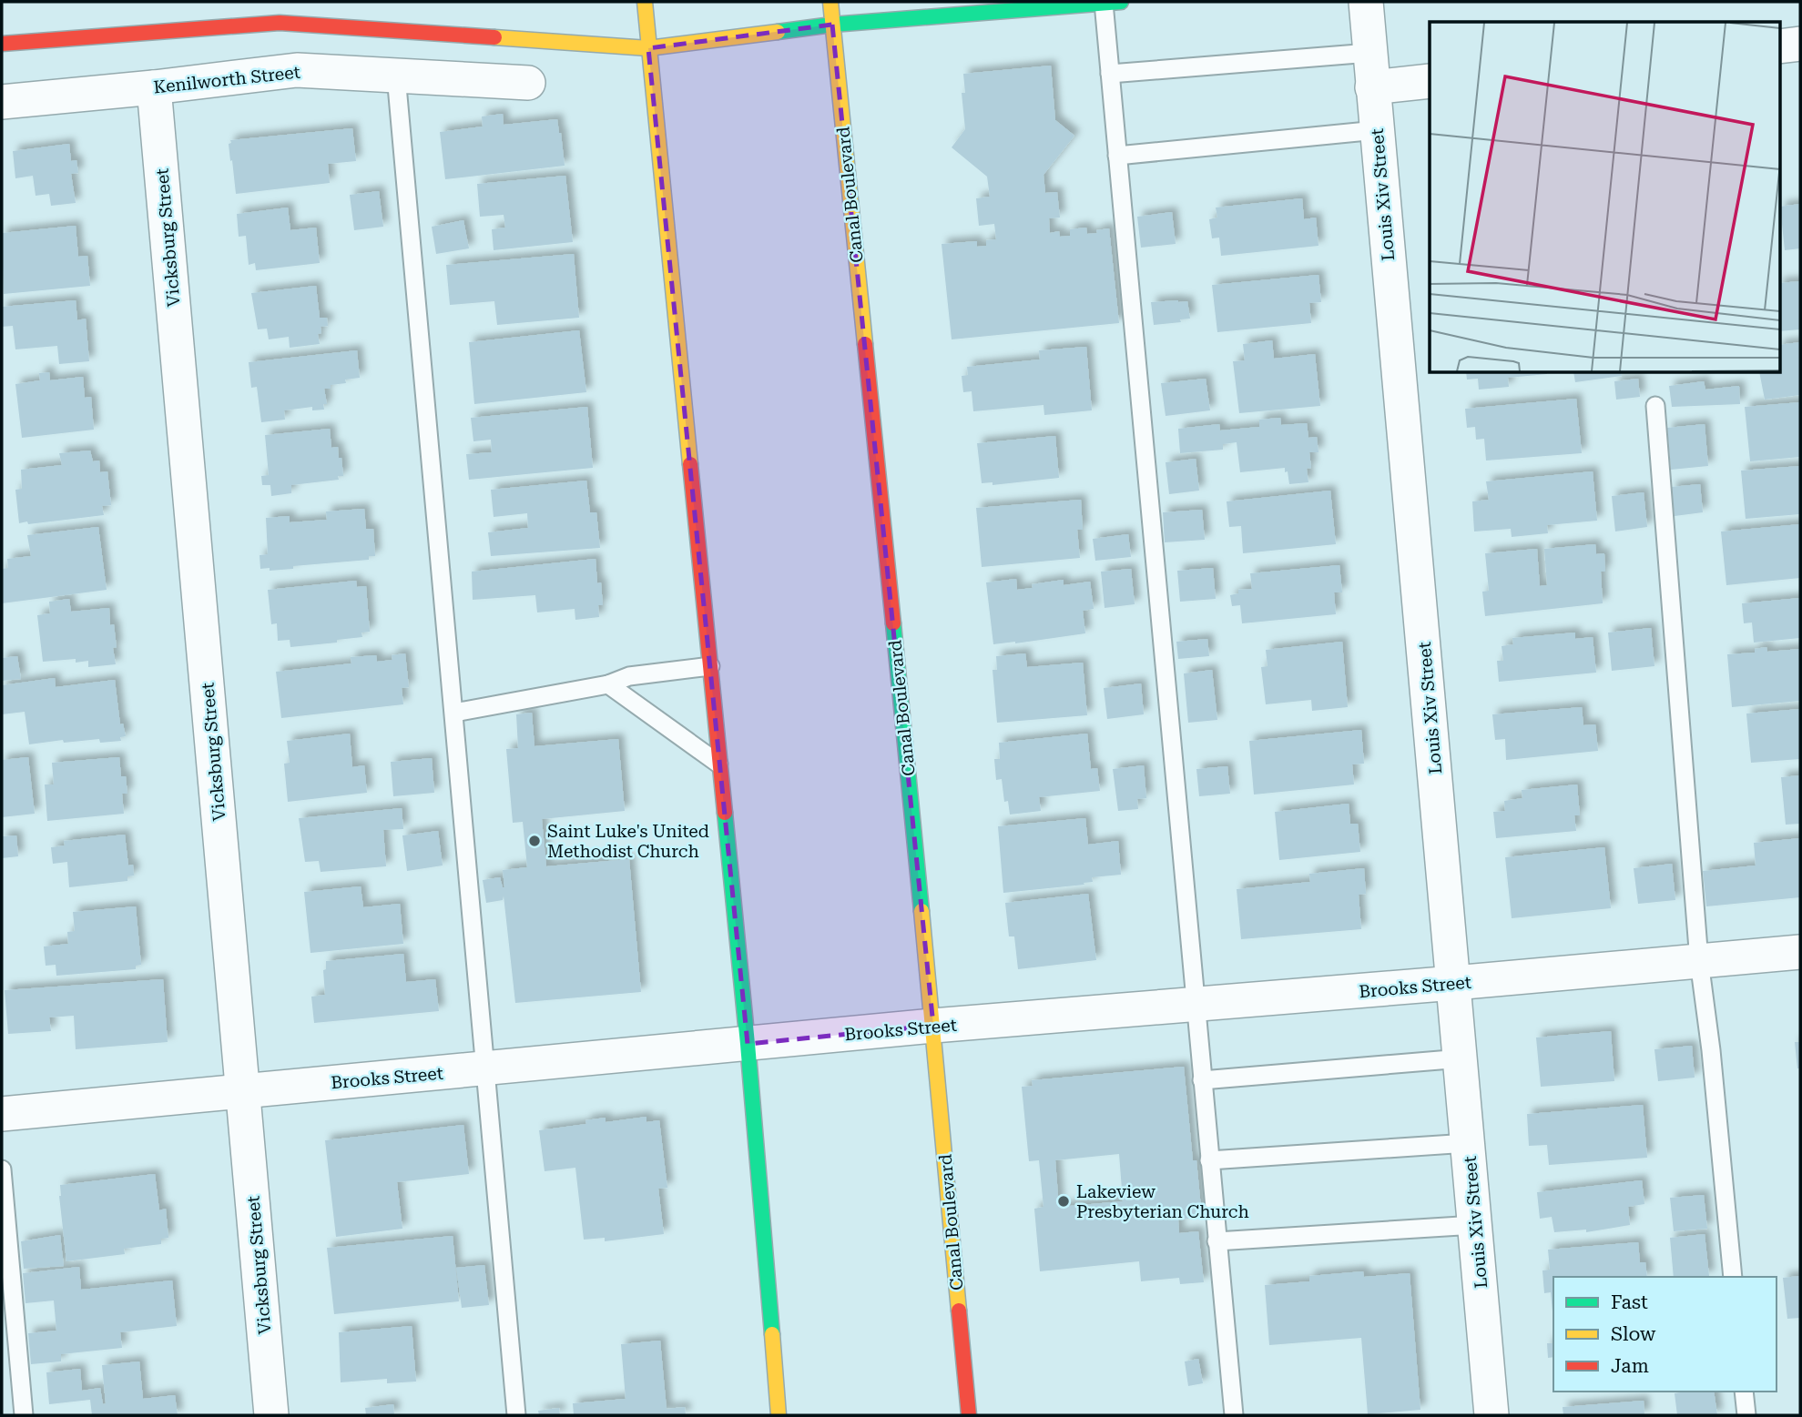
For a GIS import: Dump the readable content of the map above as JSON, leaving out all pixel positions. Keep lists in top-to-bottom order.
{
  "streets": {
    "main road": ["Canal Boulevard"],
    "street": [
      "Kenilworth Street",
      "Louis Xiv Street",
      "Vicksburg Street",
      "Brooks Street"
    ]
  },
  "crossings": [
    ["Kenilworth Street", "Vicksburg Street"],
    ["Canal Boulevard", "Brooks Street"],
    ["Louis Xiv Street", "Brooks Street"],
    ["Vicksburg Street", "Brooks Street"]
  ],
  "places": ["Saint Luke's United Methodist Church", "Lakeview Presbyterian Church"],
  "legend": ["Fast", "Slow", "Jam"]
}
